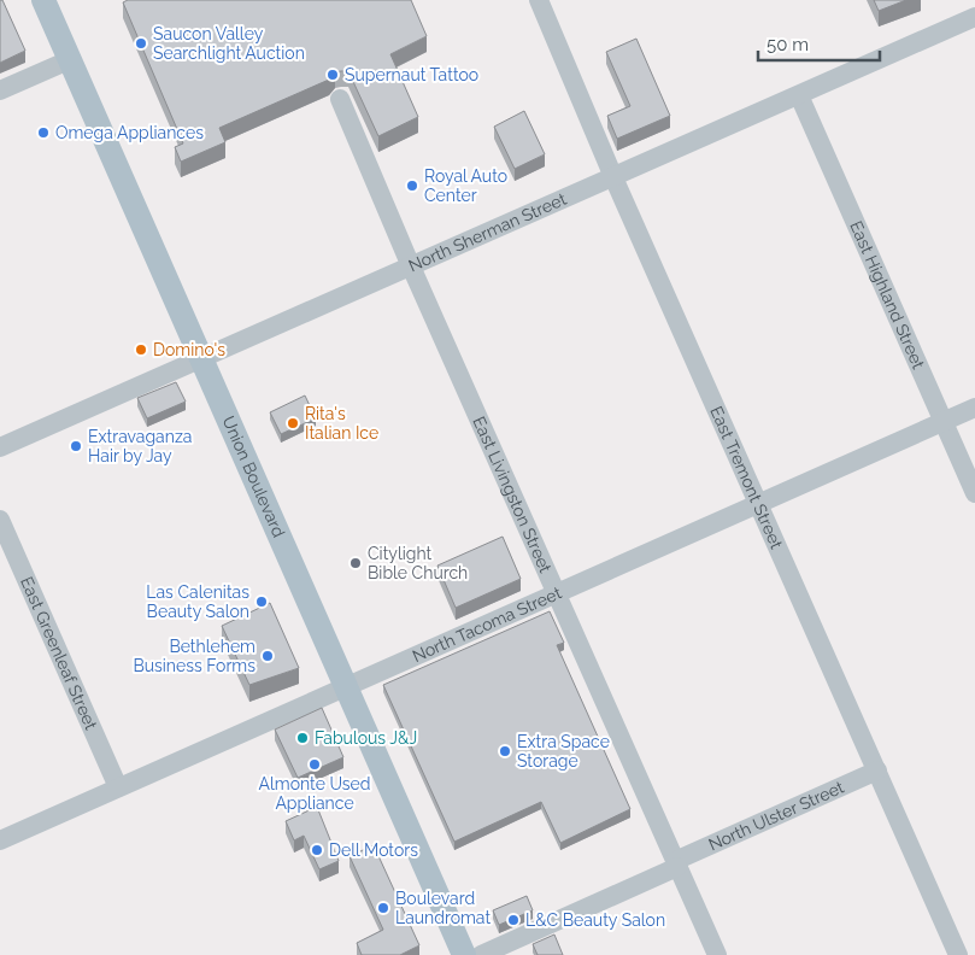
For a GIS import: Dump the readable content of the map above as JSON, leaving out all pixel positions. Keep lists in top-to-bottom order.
{
  "streets": {
    "main road": ["Union Boulevard"],
    "street": [
      "North Sherman Street",
      "East Highland Street",
      "East Tremont Street",
      "East Livingston Street",
      "North Tacoma Street",
      "East Greenleaf Street",
      "North Ulster Street"
    ]
  },
  "crossings": [
    ["North Sherman Street", "East Highland Street"],
    ["North Sherman Street", "Union Boulevard"],
    ["North Sherman Street", "East Tremont Street"],
    ["North Sherman Street", "East Livingston Street"],
    ["East Highland Street", "North Tacoma Street"],
    ["Union Boulevard", "North Tacoma Street"],
    ["East Tremont Street", "North Tacoma Street"],
    ["East Tremont Street", "North Ulster Street"],
    ["East Livingston Street", "North Tacoma Street"],
    ["East Livingston Street", "North Ulster Street"],
    ["North Tacoma Street", "East Greenleaf Street"]
  ],
  "places": [
    "Saucon Valley Searchlight Auction",
    "Supernaut Tattoo",
    "Omega Appliances",
    "Royal Auto Center",
    "Domino's",
    "Rita's Italian Ice",
    "Extravaganza Hair by Jay",
    "Citylight Bible Church",
    "Las Calenitas Beauty Salon",
    "Bethlehem Business Forms",
    "Fabulous J&J",
    "Extra Space Storage",
    "Almonte Used Appliance",
    "Dell Motors",
    "Boulevard Laundromat",
    "L&C Beauty Salon"
  ],
  "scale_bar": "50 m"
}
